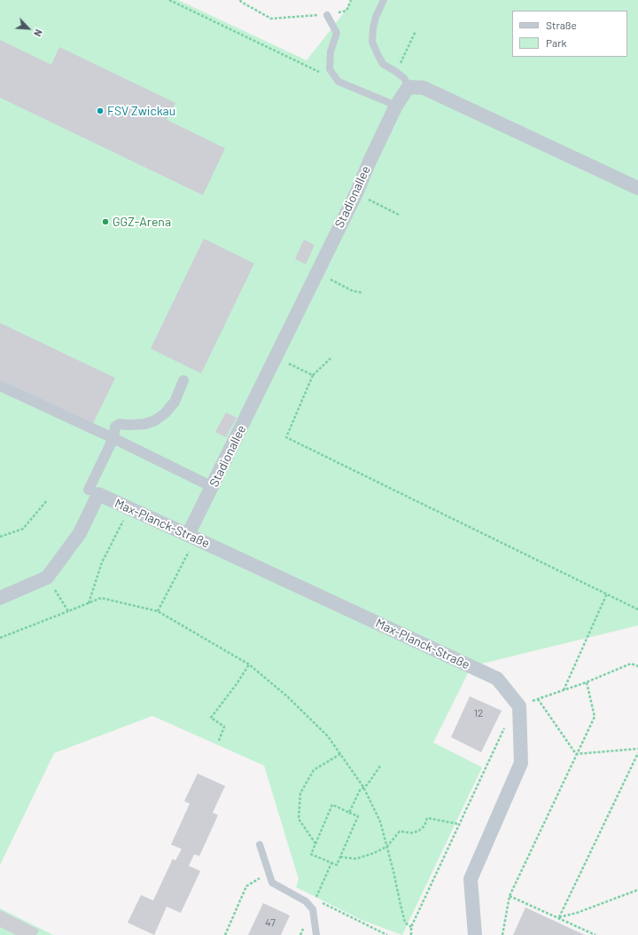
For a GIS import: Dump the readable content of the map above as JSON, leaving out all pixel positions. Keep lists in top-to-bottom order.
{
  "streets": {
    "street": ["Stadionallee", "Max-Planck-Straße"]
  },
  "crossings": [
    ["Stadionallee", "Max-Planck-Straße"]
  ],
  "places": ["FSV Zwickau", "GGZ-Arena"],
  "house_numbers": ["12", "47"],
  "legend": ["Straße", "Park"],
  "north": "bottom right"
}
